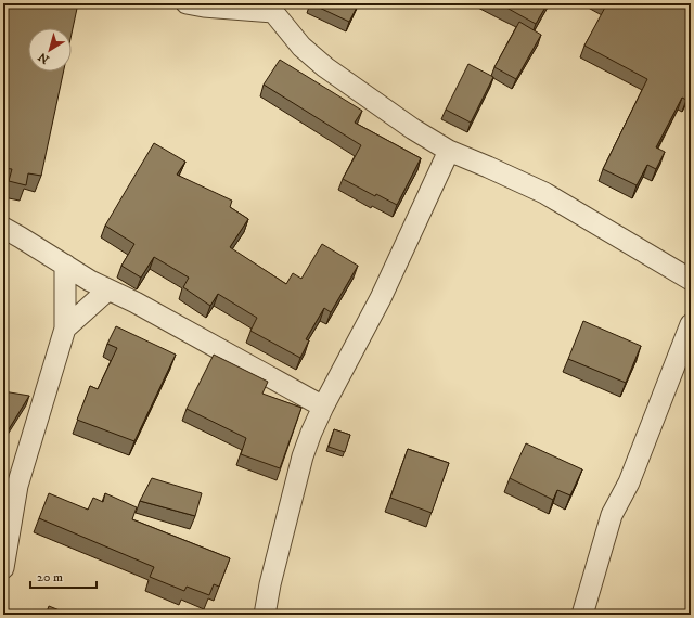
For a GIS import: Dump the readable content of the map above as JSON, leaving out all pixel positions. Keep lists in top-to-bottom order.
{
  "scale_bar": "20 m",
  "north": "bottom left"
}
